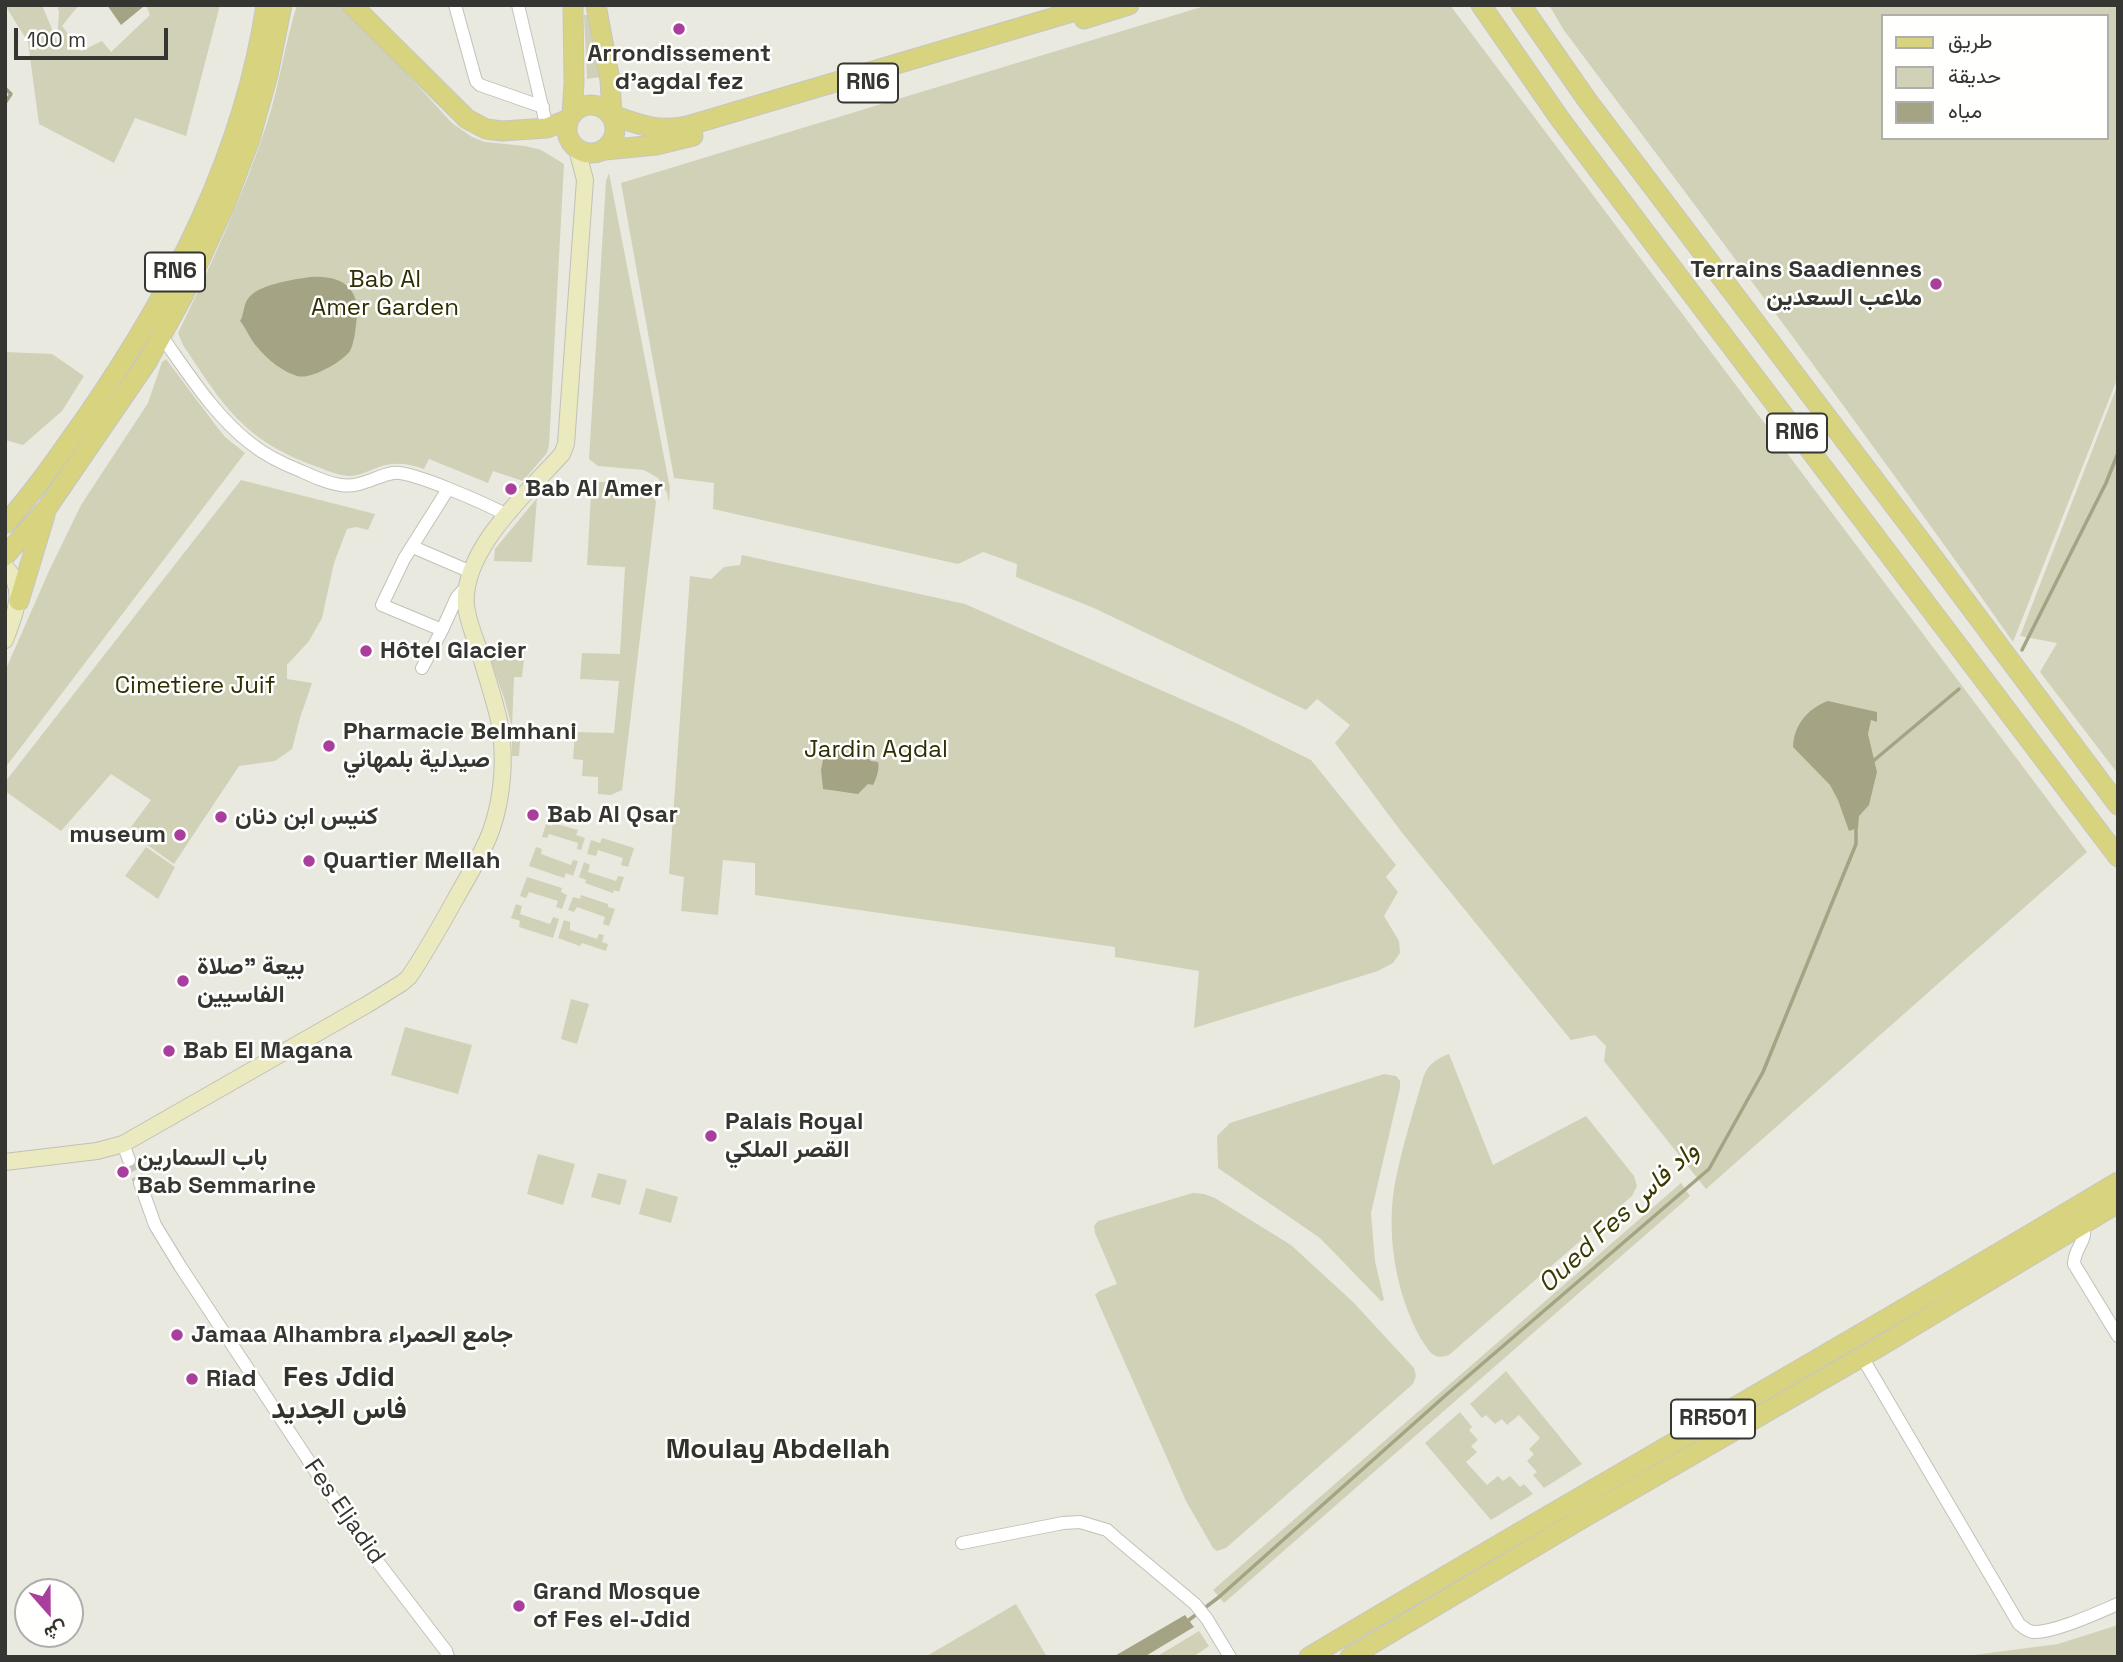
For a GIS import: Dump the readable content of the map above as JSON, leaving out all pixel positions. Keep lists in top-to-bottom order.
{
  "streets": {
    "main road": ["RN6", "RR501"],
    "street": ["Fes Eljadid"]
  },
  "districts": ["Fes Jdid فاس الجديد", "Moulay Abdellah"],
  "water": ["Oued Fes واد فاس"],
  "parks": ["Bab Al Amer Garden", "Cimetiere Juif", "Jardin Agdal"],
  "places": [
    "Arrondissement d'agdal fez",
    "Terrains Saadiennes ملاعب السعدين",
    "Bab Al Amer",
    "Hôtel Glacier",
    "Pharmacie Belmhani صيدلية بلمهاني",
    "Bab Al Qsar",
    "كنيس ابن دنان",
    "museum",
    "Quartier Mellah",
    "بيعة \"صلاة الفاسيين",
    "Bab El Magana",
    "Palais Royal القصر الملكي",
    "باب السمارين Bab Semmarine",
    "Jamaa Alhambra جامع الحمراء",
    "Riad",
    "Grand Mosque of Fes el-Jdid"
  ],
  "legend": ["طريق", "حديقة", "مياه"],
  "scale_bar": "100 m",
  "north": "bottom"
}
